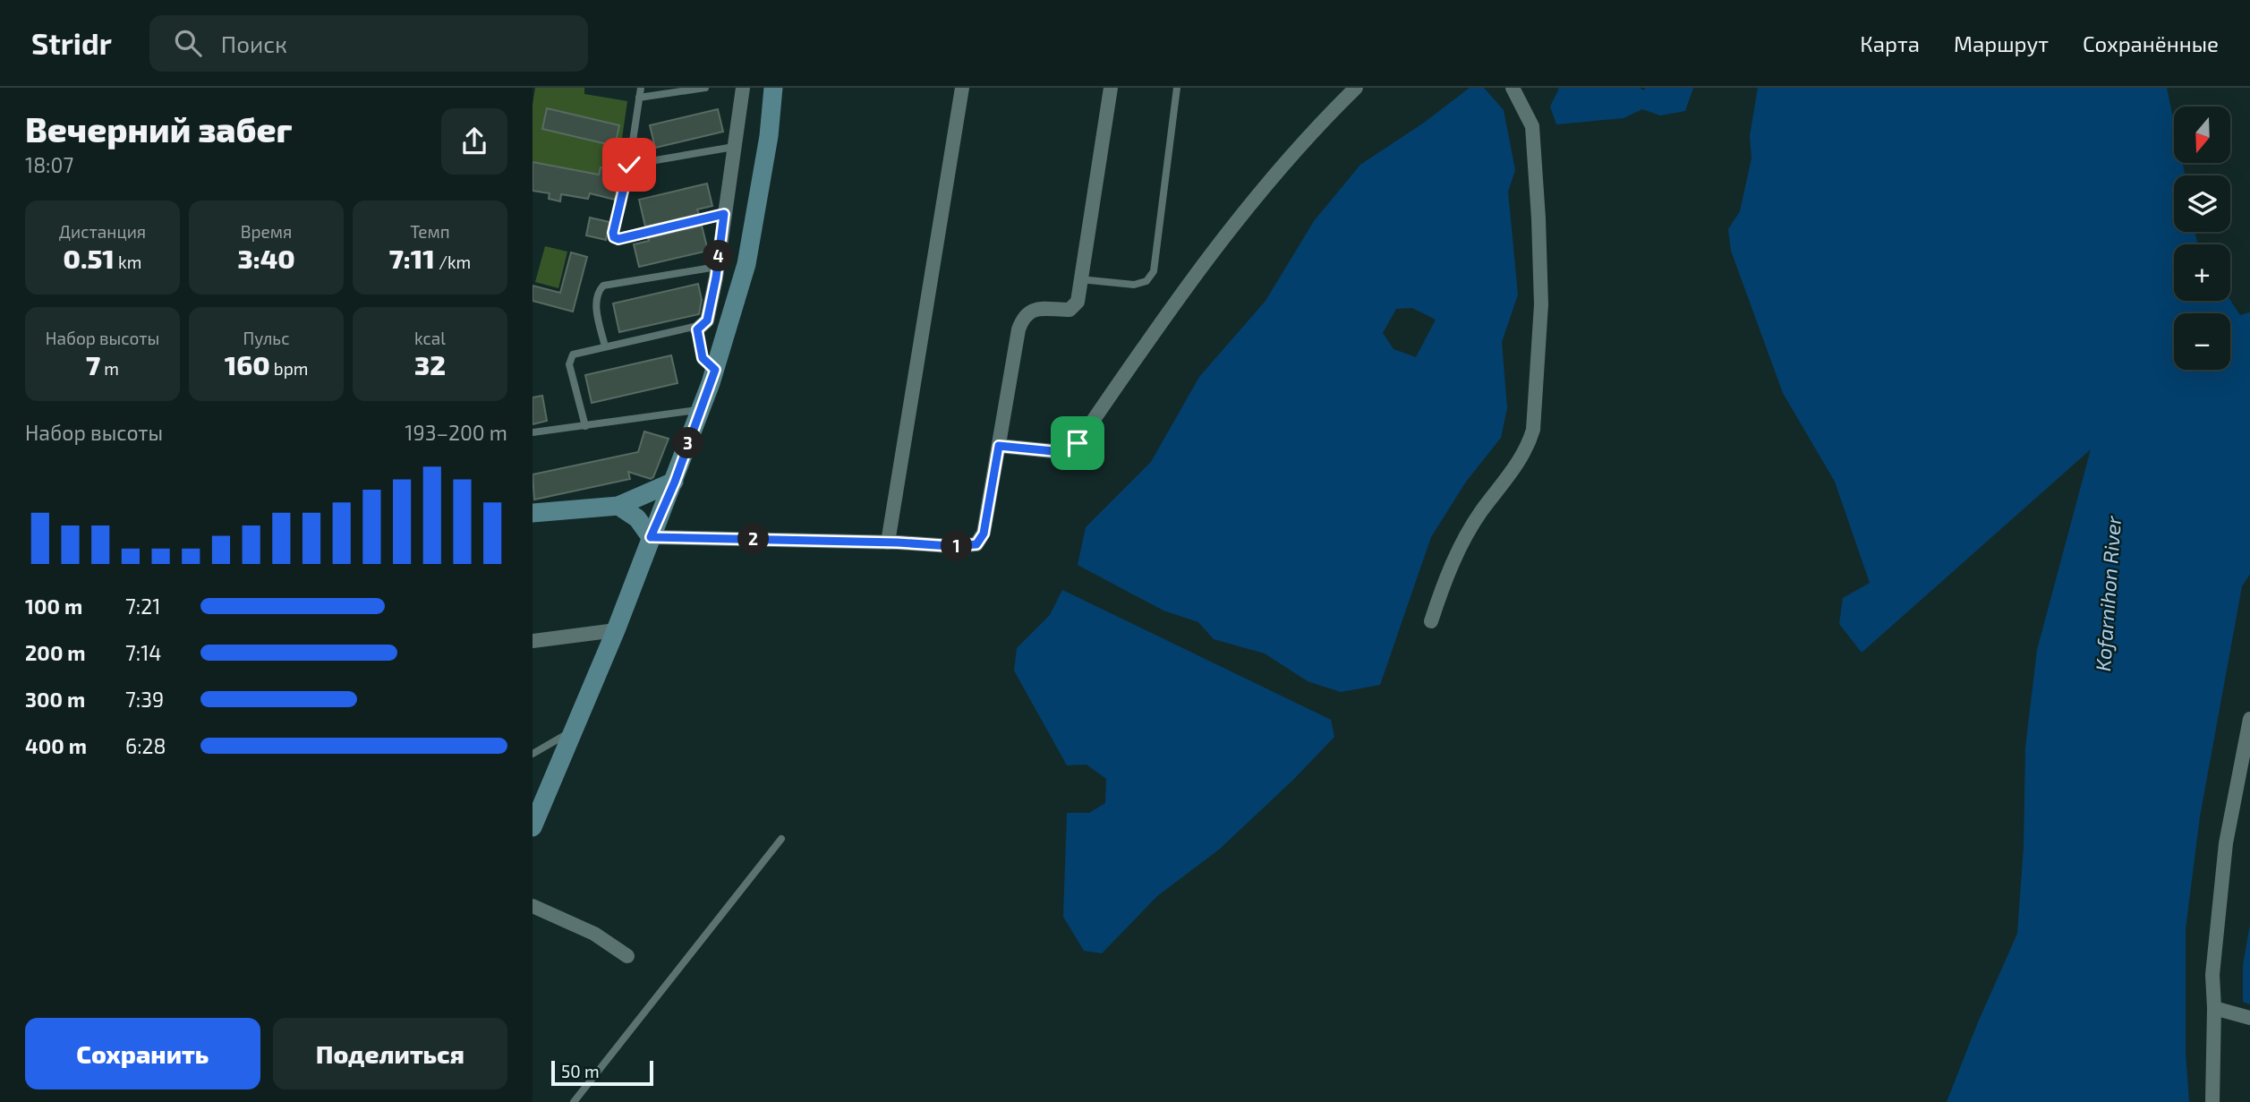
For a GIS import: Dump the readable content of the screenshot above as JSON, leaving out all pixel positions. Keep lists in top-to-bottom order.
{
  "water": ["Kofarnihon River"],
  "scale_bar": "50 m",
  "north": "bottom",
  "page": {
    "header": "Stridr",
    "search": "Поиск",
    "nav": ["Карта", "Маршрут", "Сохранённые"],
    "heading": ["Вечерний забег", "18:07"],
    "map_buttons": ["+", "−"],
    "stats": [
      ["Дистанция", "0.51 km"],
      ["Время", "3:40"],
      ["Темп", "7:11 /km"],
      ["Набор высоты", "7 m"],
      ["Пульс", "160 bpm"],
      ["kcal", "32"]
    ],
    "pins": [
      "4",
      "3",
      "2",
      "1"
    ],
    "chart": ["Набор высоты", "193–200 m"],
    "list": [
      {
        "name": "100 m",
        "note": "7:21"
      },
      {
        "name": "200 m",
        "note": "7:14"
      },
      {
        "name": "300 m",
        "note": "7:39"
      },
      {
        "name": "400 m",
        "note": "6:28"
      }
    ],
    "buttons": ["Сохранить", "Поделиться"],
    "scale": "50 m"
  }
}
